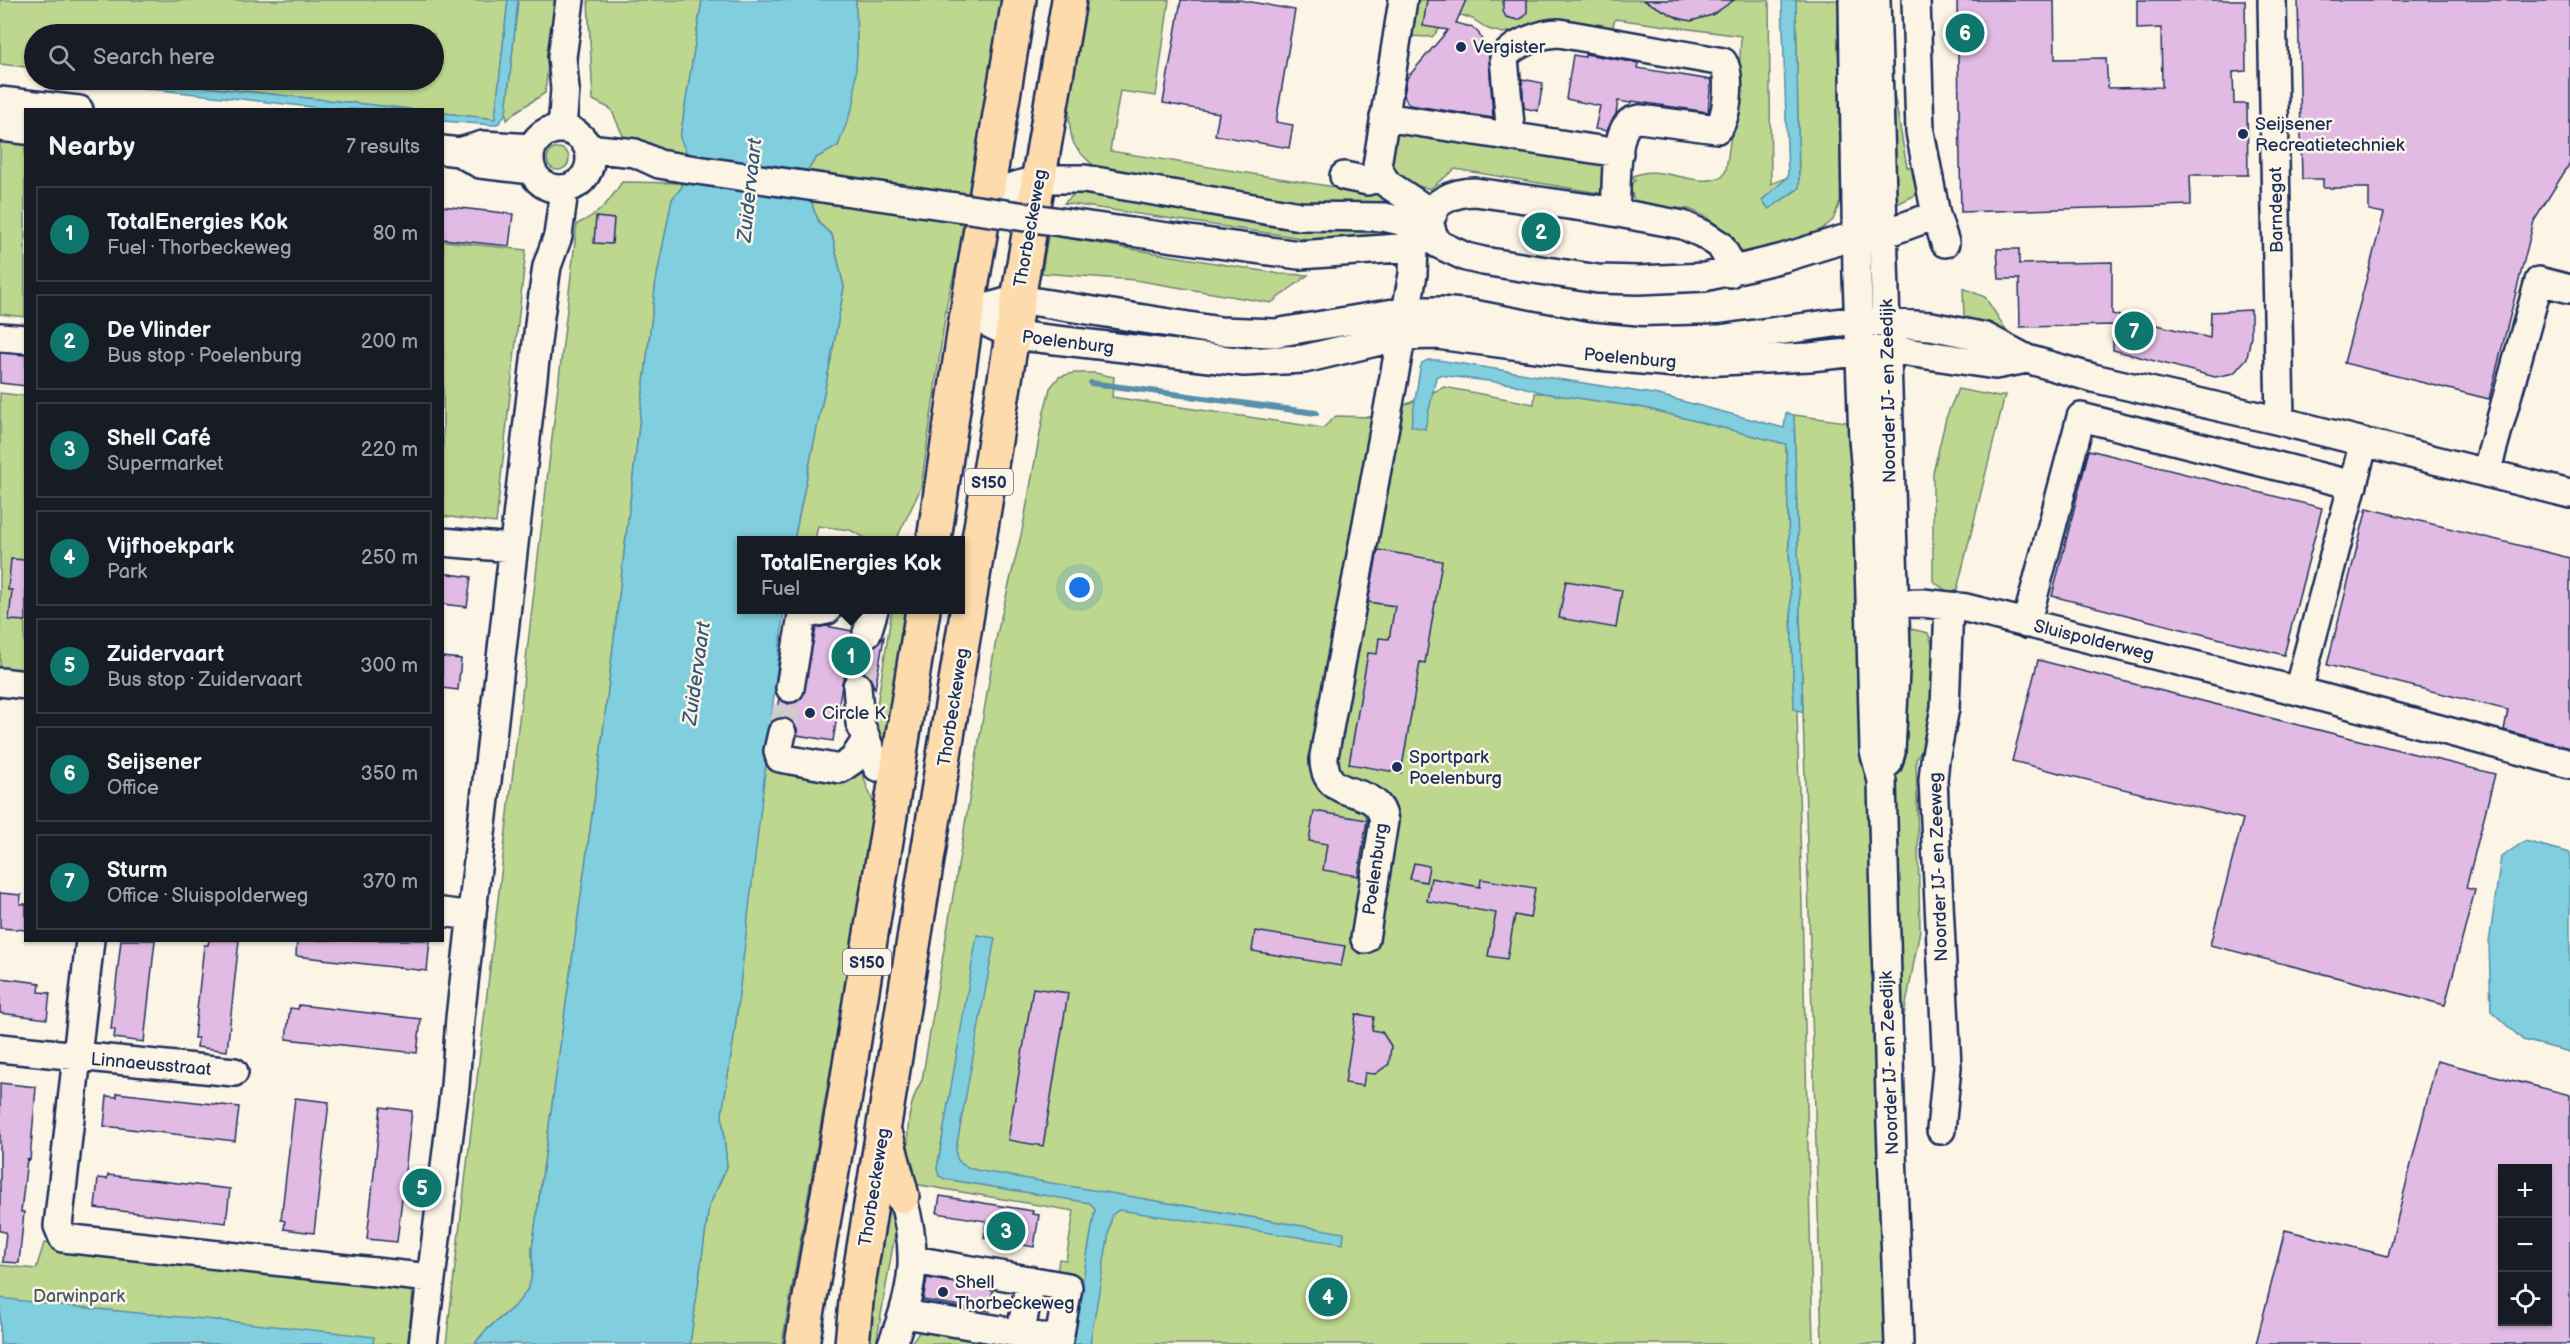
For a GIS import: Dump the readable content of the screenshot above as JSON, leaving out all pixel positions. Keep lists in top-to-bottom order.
{
  "streets": {
    "main road": ["Thorbeckeweg", "S150"],
    "street": [
      "Barndegat",
      "Poelenburg",
      "Noorder IJ- en Zeedijk",
      "Sluispolderweg",
      "Noorder IJ- en Zeeweg",
      "Linnaeusstraat"
    ]
  },
  "crossings": [
    ["Thorbeckeweg", "Poelenburg"],
    ["Poelenburg", "Noorder IJ- en Zeedijk"],
    ["Poelenburg", "S150"]
  ],
  "water": ["Zuidervaart"],
  "parks": ["Darwinpark"],
  "places": [
    "Vergister",
    "Seijsener Recreatietechniek",
    "Circle K",
    "Sportpark Poelenburg",
    "Shell Thorbeckeweg"
  ],
  "page": {
    "pins": [
      "6",
      "2",
      "7",
      "1",
      "5",
      "3",
      "4"
    ],
    "search": "Search here",
    "heading": ["Nearby", "7 results"],
    "list": [
      {
        "mark": "1",
        "name": "TotalEnergies Kok",
        "note": "Fuel · Thorbeckeweg",
        "value": "80 m"
      },
      {
        "mark": "2",
        "name": "De Vlinder",
        "note": "Bus stop · Poelenburg",
        "value": "200 m"
      },
      {
        "mark": "3",
        "name": "Shell Café",
        "note": "Supermarket",
        "value": "220 m"
      },
      {
        "mark": "4",
        "name": "Vijfhoekpark",
        "note": "Park",
        "value": "250 m"
      },
      {
        "mark": "5",
        "name": "Zuidervaart",
        "note": "Bus stop · Zuidervaart",
        "value": "300 m"
      },
      {
        "mark": "6",
        "name": "Seijsener",
        "note": "Office",
        "value": "350 m"
      },
      {
        "mark": "7",
        "name": "Sturm",
        "note": "Office · Sluispolderweg",
        "value": "370 m"
      }
    ],
    "popup": ["TotalEnergies Kok", "Fuel"],
    "map_buttons": ["+", "−"]
  }
}
